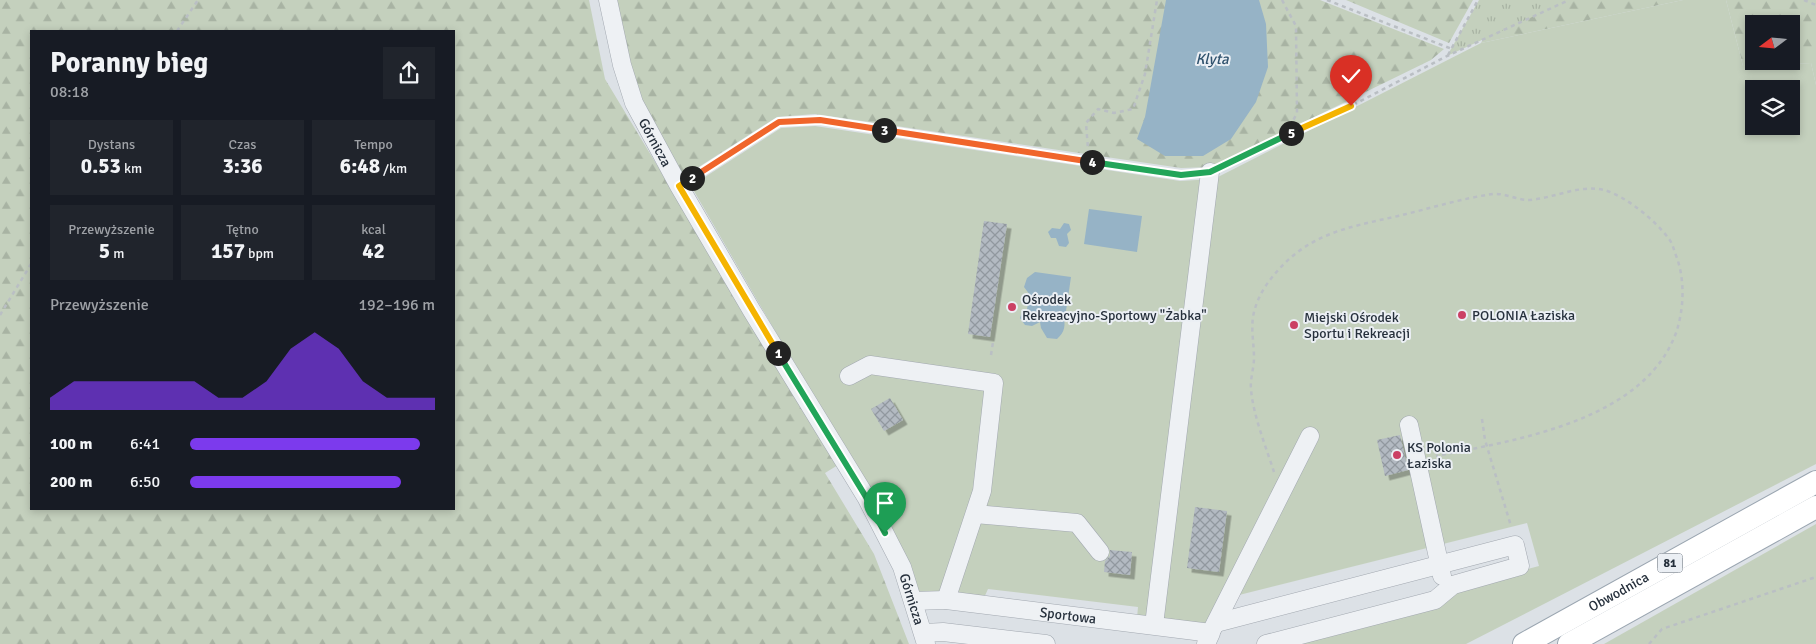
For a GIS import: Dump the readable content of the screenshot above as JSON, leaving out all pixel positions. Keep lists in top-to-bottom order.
{
  "streets": {
    "main road": ["81", "Obwodnica"],
    "street": ["Górnicza", "Sportowa"]
  },
  "crossings": [
    ["Górnicza", "Sportowa"]
  ],
  "water": ["Klyta"],
  "places": [
    "Ośrodek Rekreacyjno-Sportowy \"Żabka\"",
    "POLONIA Łaziska",
    "Miejski Ośrodek Sportu i Rekreacji",
    "KS Polonia Łaziska"
  ],
  "north": "left",
  "page": {
    "heading": ["Poranny bieg", "08:18"],
    "stats": [
      ["Dystans", "0.53 km"],
      ["Czas", "3:36"],
      ["Tempo", "6:48 /km"],
      ["Przewyższenie", "5 m"],
      ["Tętno", "157 bpm"],
      ["kcal", "42"]
    ],
    "pins": [
      "3",
      "5",
      "4",
      "2",
      "1"
    ],
    "chart": ["Przewyższenie", "192–196 m"],
    "list": [
      {
        "name": "100 m",
        "note": "6:41"
      },
      {
        "name": "200 m",
        "note": "6:50"
      }
    ]
  }
}
